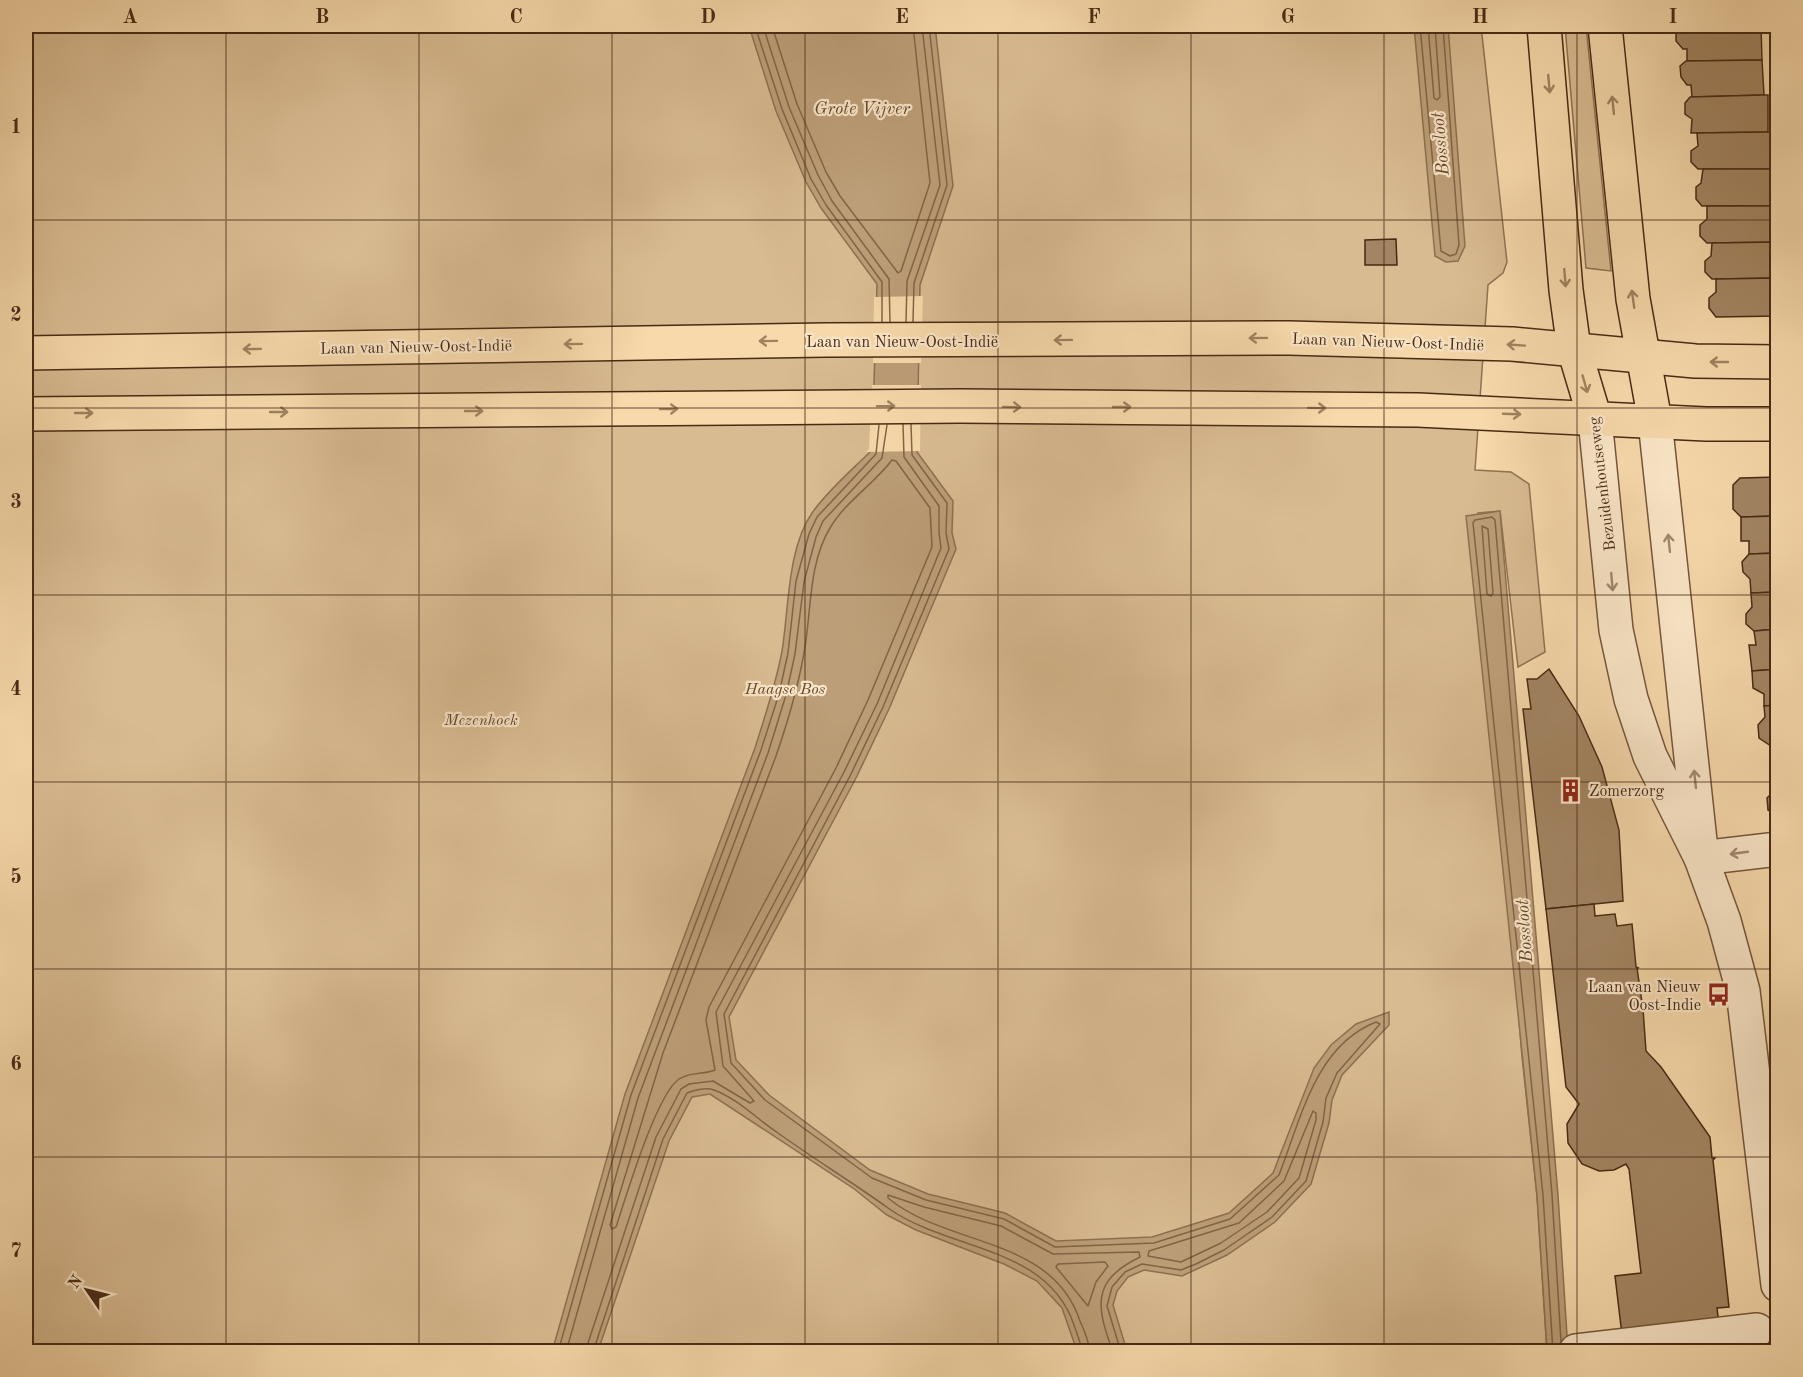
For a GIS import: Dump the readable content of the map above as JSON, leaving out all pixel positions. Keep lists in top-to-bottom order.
{
  "streets": {
    "main road": ["Laan van Nieuw-Oost-Indië", "Bezuidenhoutseweg"]
  },
  "crossings": [
    ["Laan van Nieuw-Oost-Indië", "Bezuidenhoutseweg"]
  ],
  "water": ["Grote Vijver", "Bossloot"],
  "parks": ["Haagse Bos", "Mezenhoek"],
  "places": {
    "building": ["Zomerzorg"],
    "bus stop": ["Laan van Nieuw Oost-Indie"]
  },
  "north": "top left",
  "grid": {
    "columns": [
      "A",
      "B",
      "C",
      "D",
      "E",
      "F",
      "G",
      "H",
      "I"
    ],
    "rows": [
      "1",
      "2",
      "3",
      "4",
      "5",
      "6",
      "7"
    ]
  }
}
